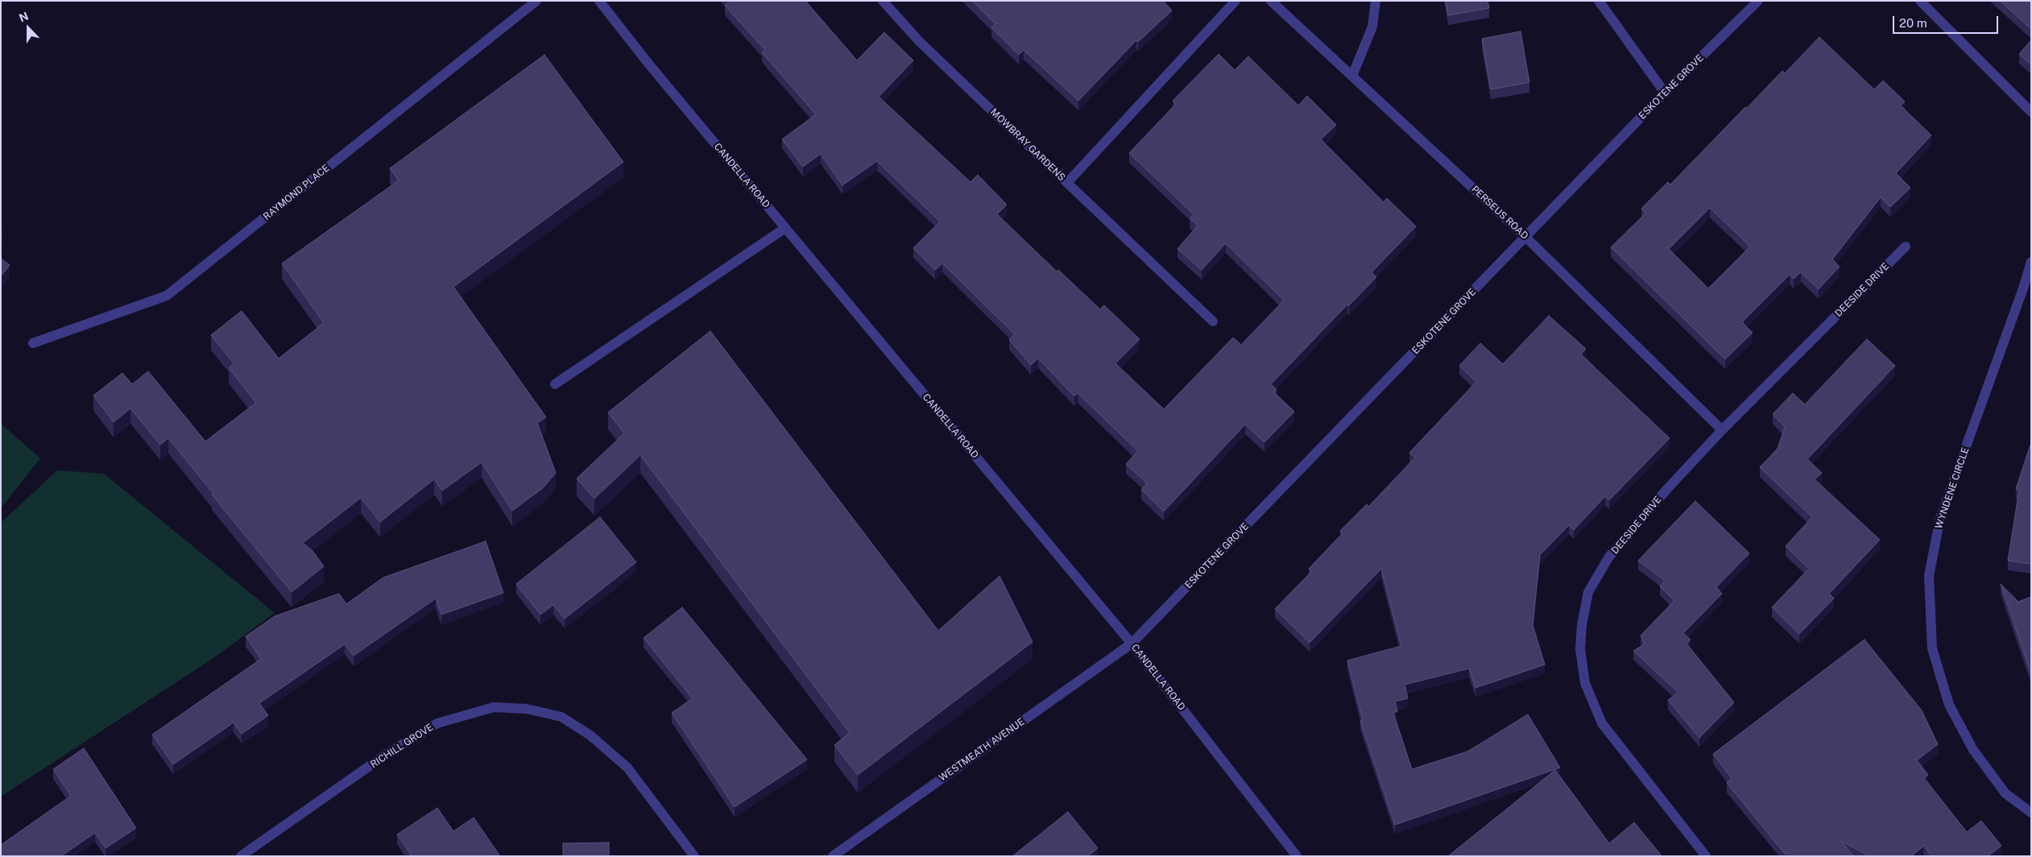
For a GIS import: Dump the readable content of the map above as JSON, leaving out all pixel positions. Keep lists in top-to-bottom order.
{
  "streets": {
    "street": [
      "ESKOTENE GROVE",
      "MOWBRAY GARDENS",
      "CANDELLA ROAD",
      "RAYMOND PLACE",
      "PERSEUS ROAD",
      "DEESIDE DRIVE",
      "WYNDENE CIRCLE",
      "RICHILL GROVE",
      "WESTMEATH AVENUE"
    ]
  },
  "crossings": [
    ["ESKOTENE GROVE", "CANDELLA ROAD"],
    ["ESKOTENE GROVE", "PERSEUS ROAD"],
    ["ESKOTENE GROVE", "WESTMEATH AVENUE"],
    ["CANDELLA ROAD", "WESTMEATH AVENUE"],
    ["PERSEUS ROAD", "DEESIDE DRIVE"]
  ],
  "scale_bar": "20 m",
  "north": "top"
}
